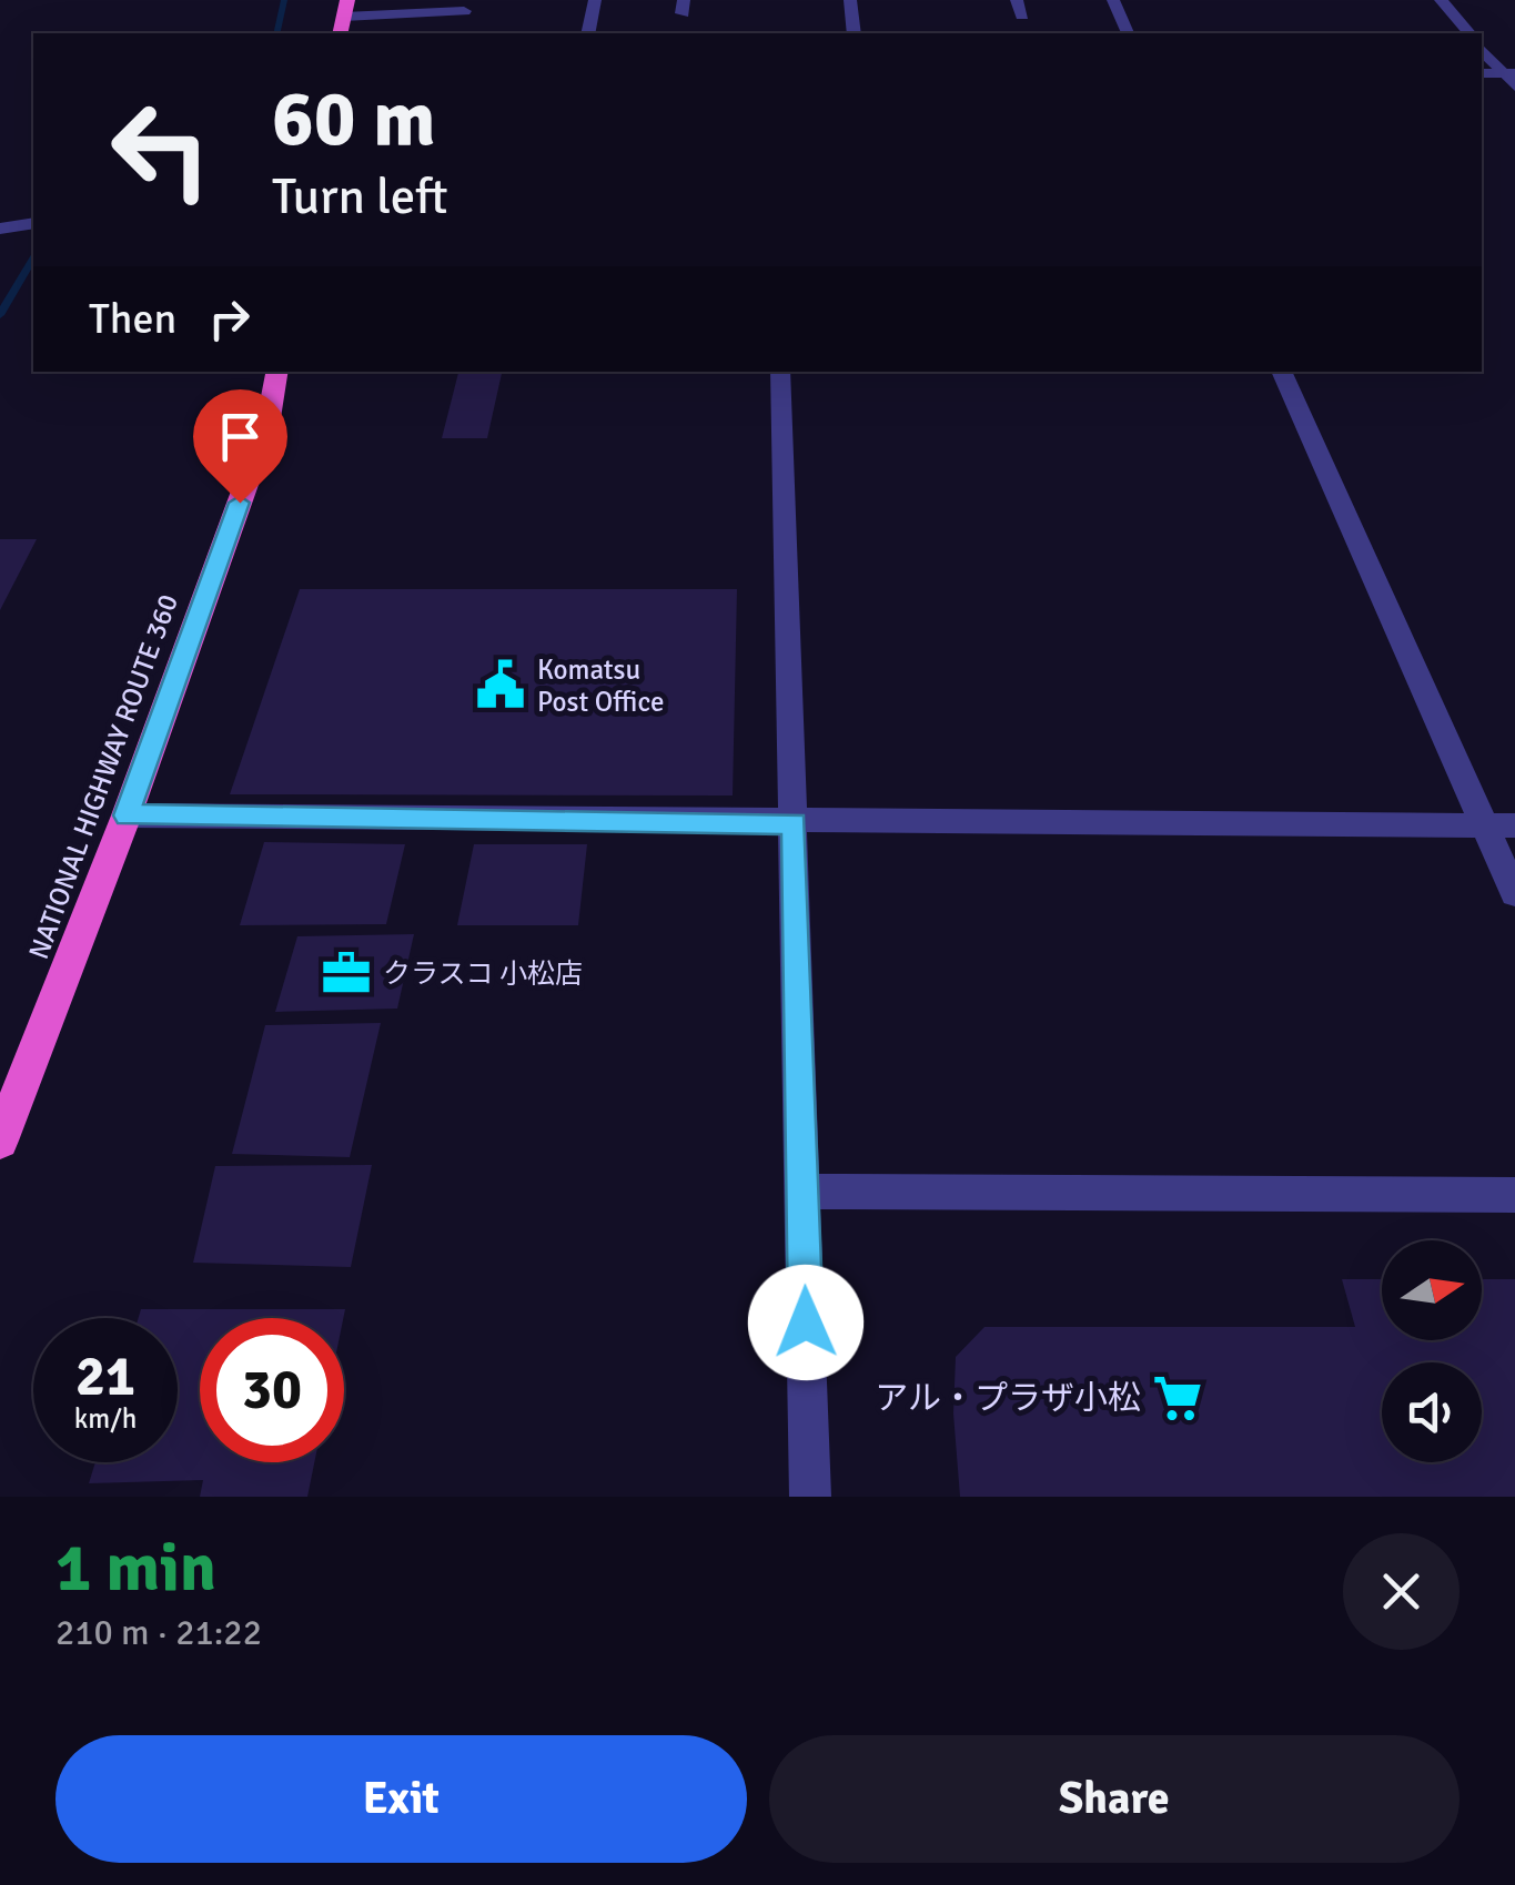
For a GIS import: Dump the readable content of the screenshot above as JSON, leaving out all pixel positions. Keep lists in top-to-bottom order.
{
  "streets": {
    "highway": ["NATIONAL HIGHWAY ROUTE 360"]
  },
  "places": {
    "public building": ["Komatsu Post Office"],
    "office": ["クラスコ 小松店"],
    "supermarket": ["アル・プラザ小松"]
  },
  "north": "right",
  "page": {
    "turn": ["60 m", "Turn left"],
    "then": "Then",
    "speed": "21 km/h",
    "limit": "30",
    "heading": ["1 min", "210 m · 21:22"],
    "buttons": ["Exit", "Share"]
  }
}
